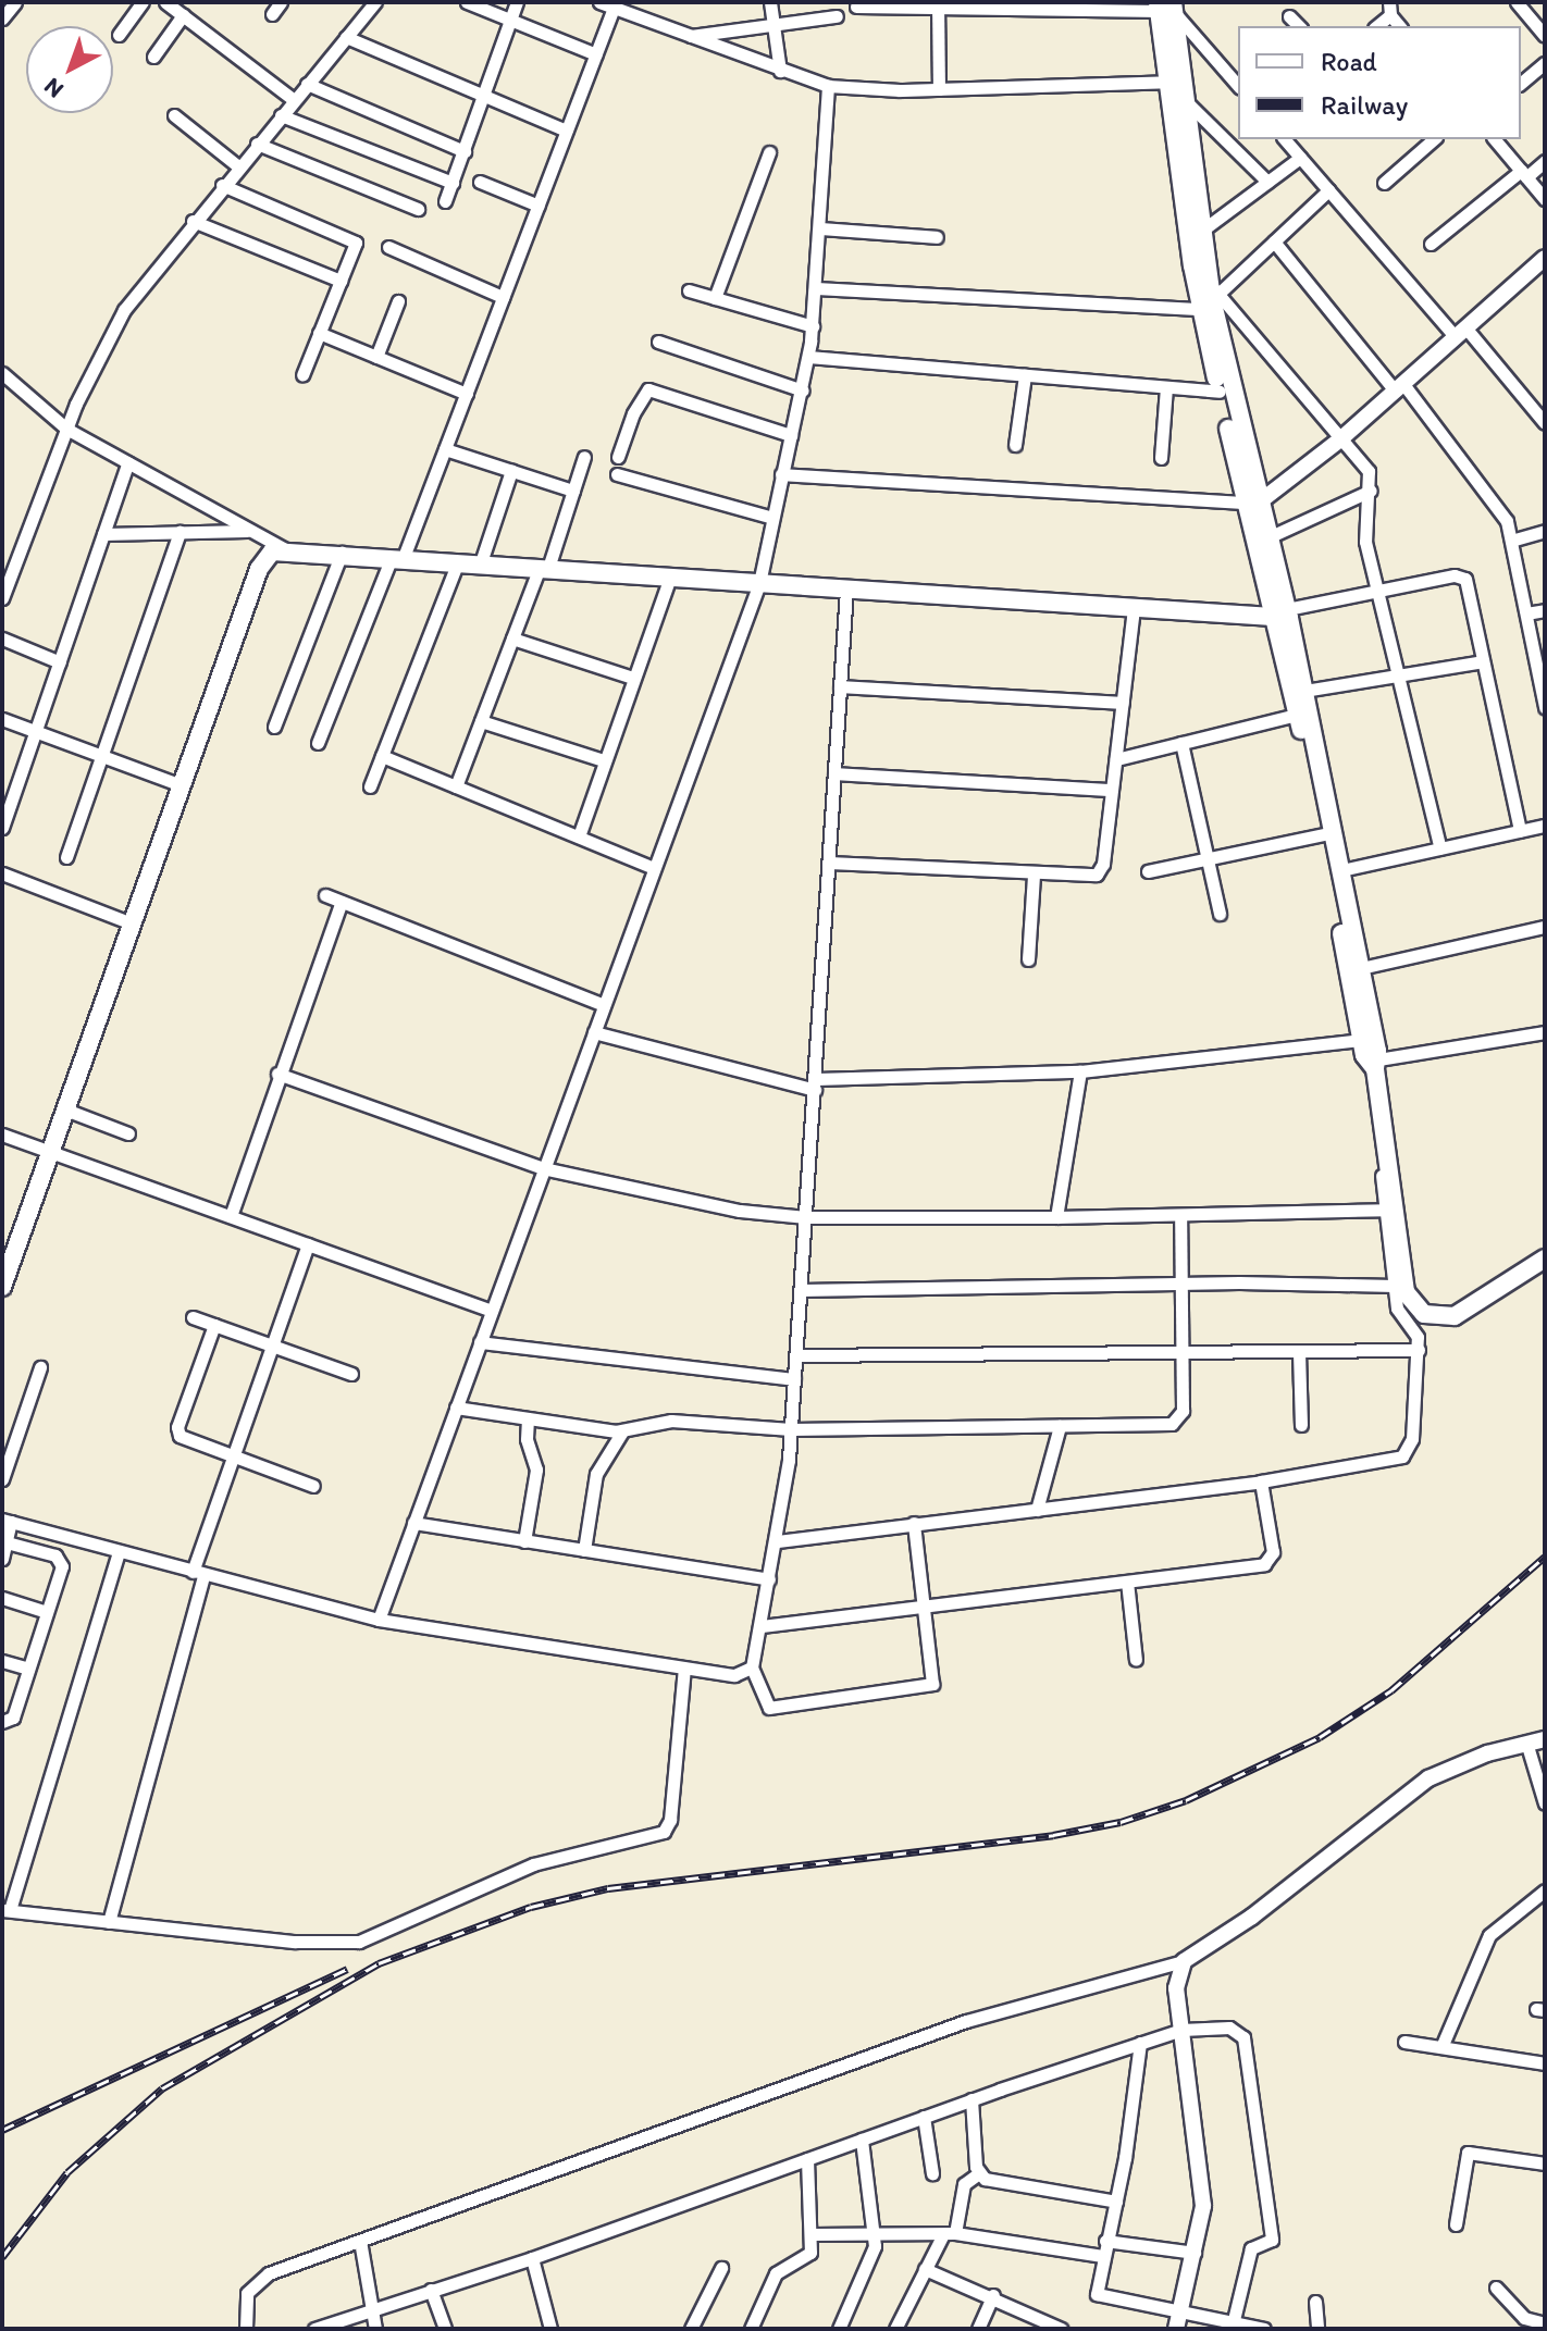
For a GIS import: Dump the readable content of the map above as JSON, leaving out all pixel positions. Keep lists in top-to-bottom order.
{
  "legend": ["Road", "Railway"],
  "north": "bottom left"
}
